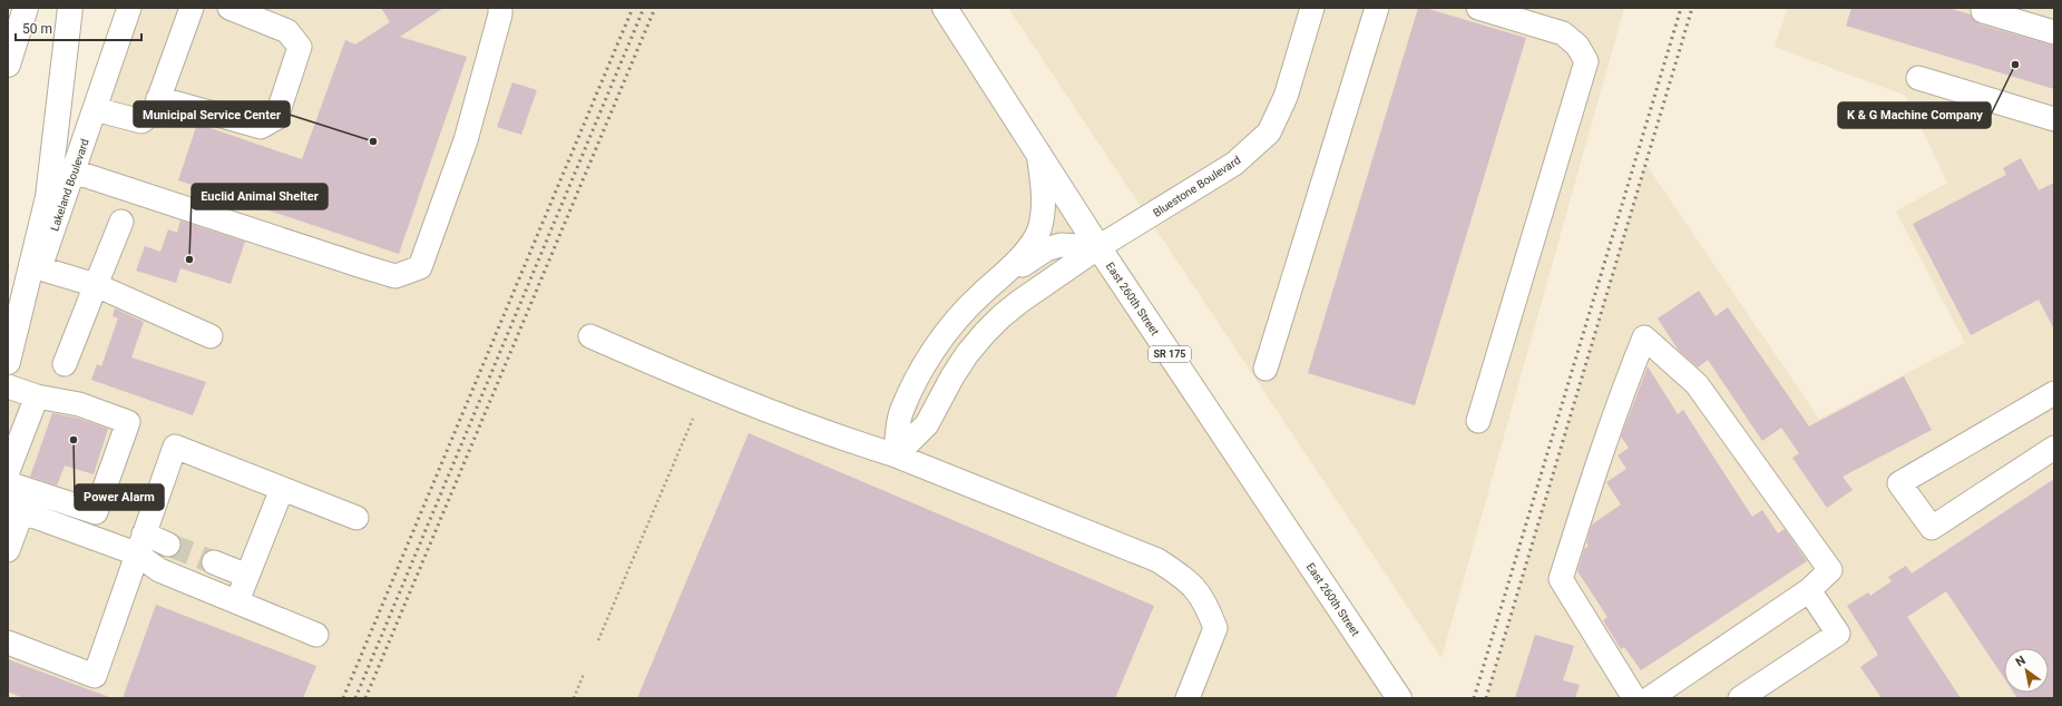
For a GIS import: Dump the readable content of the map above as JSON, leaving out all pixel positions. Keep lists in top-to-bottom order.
{
  "streets": {
    "main road": ["East 260th Street", "SR 175"],
    "street": ["Lakeland Boulevard", "Bluestone Boulevard"]
  },
  "crossings": [
    ["Bluestone Boulevard", "East 260th Street"]
  ],
  "places": [
    "K & G Machine Company",
    "Municipal Service Center",
    "Euclid Animal Shelter",
    "Power Alarm"
  ],
  "scale_bar": "50 m",
  "north": "top left"
}
